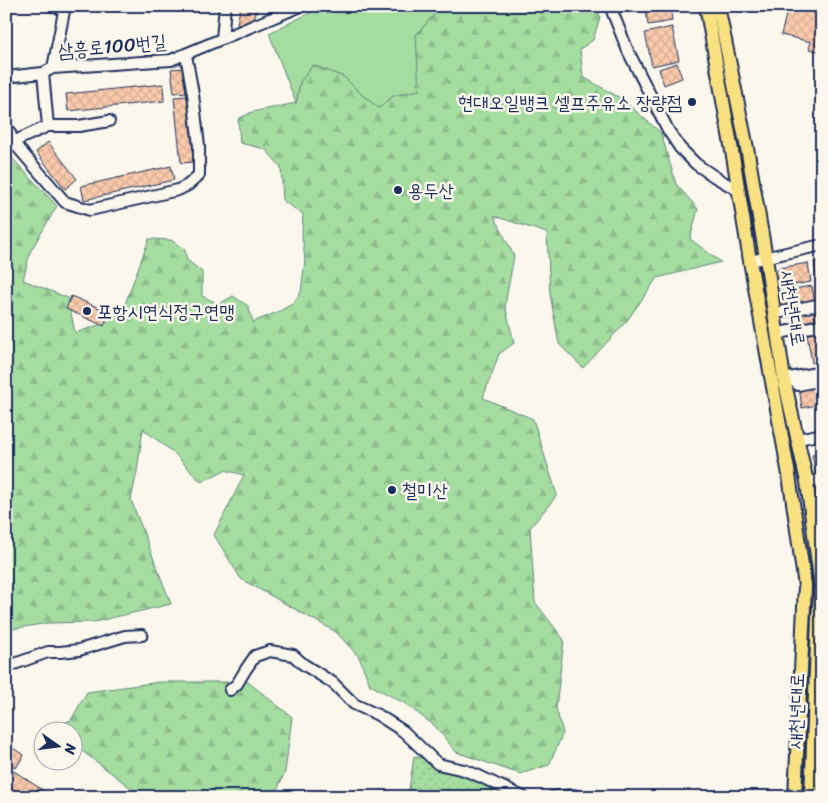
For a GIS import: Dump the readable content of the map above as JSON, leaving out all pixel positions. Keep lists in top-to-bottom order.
{
  "streets": {
    "main road": ["새천년대로"],
    "street": ["삼흥로100번길"]
  },
  "places": [
    "현대오일뱅크 셀프주유소 장량점",
    "용두산",
    "포항시연식정구연맹",
    "철미산"
  ],
  "north": "right"
}
